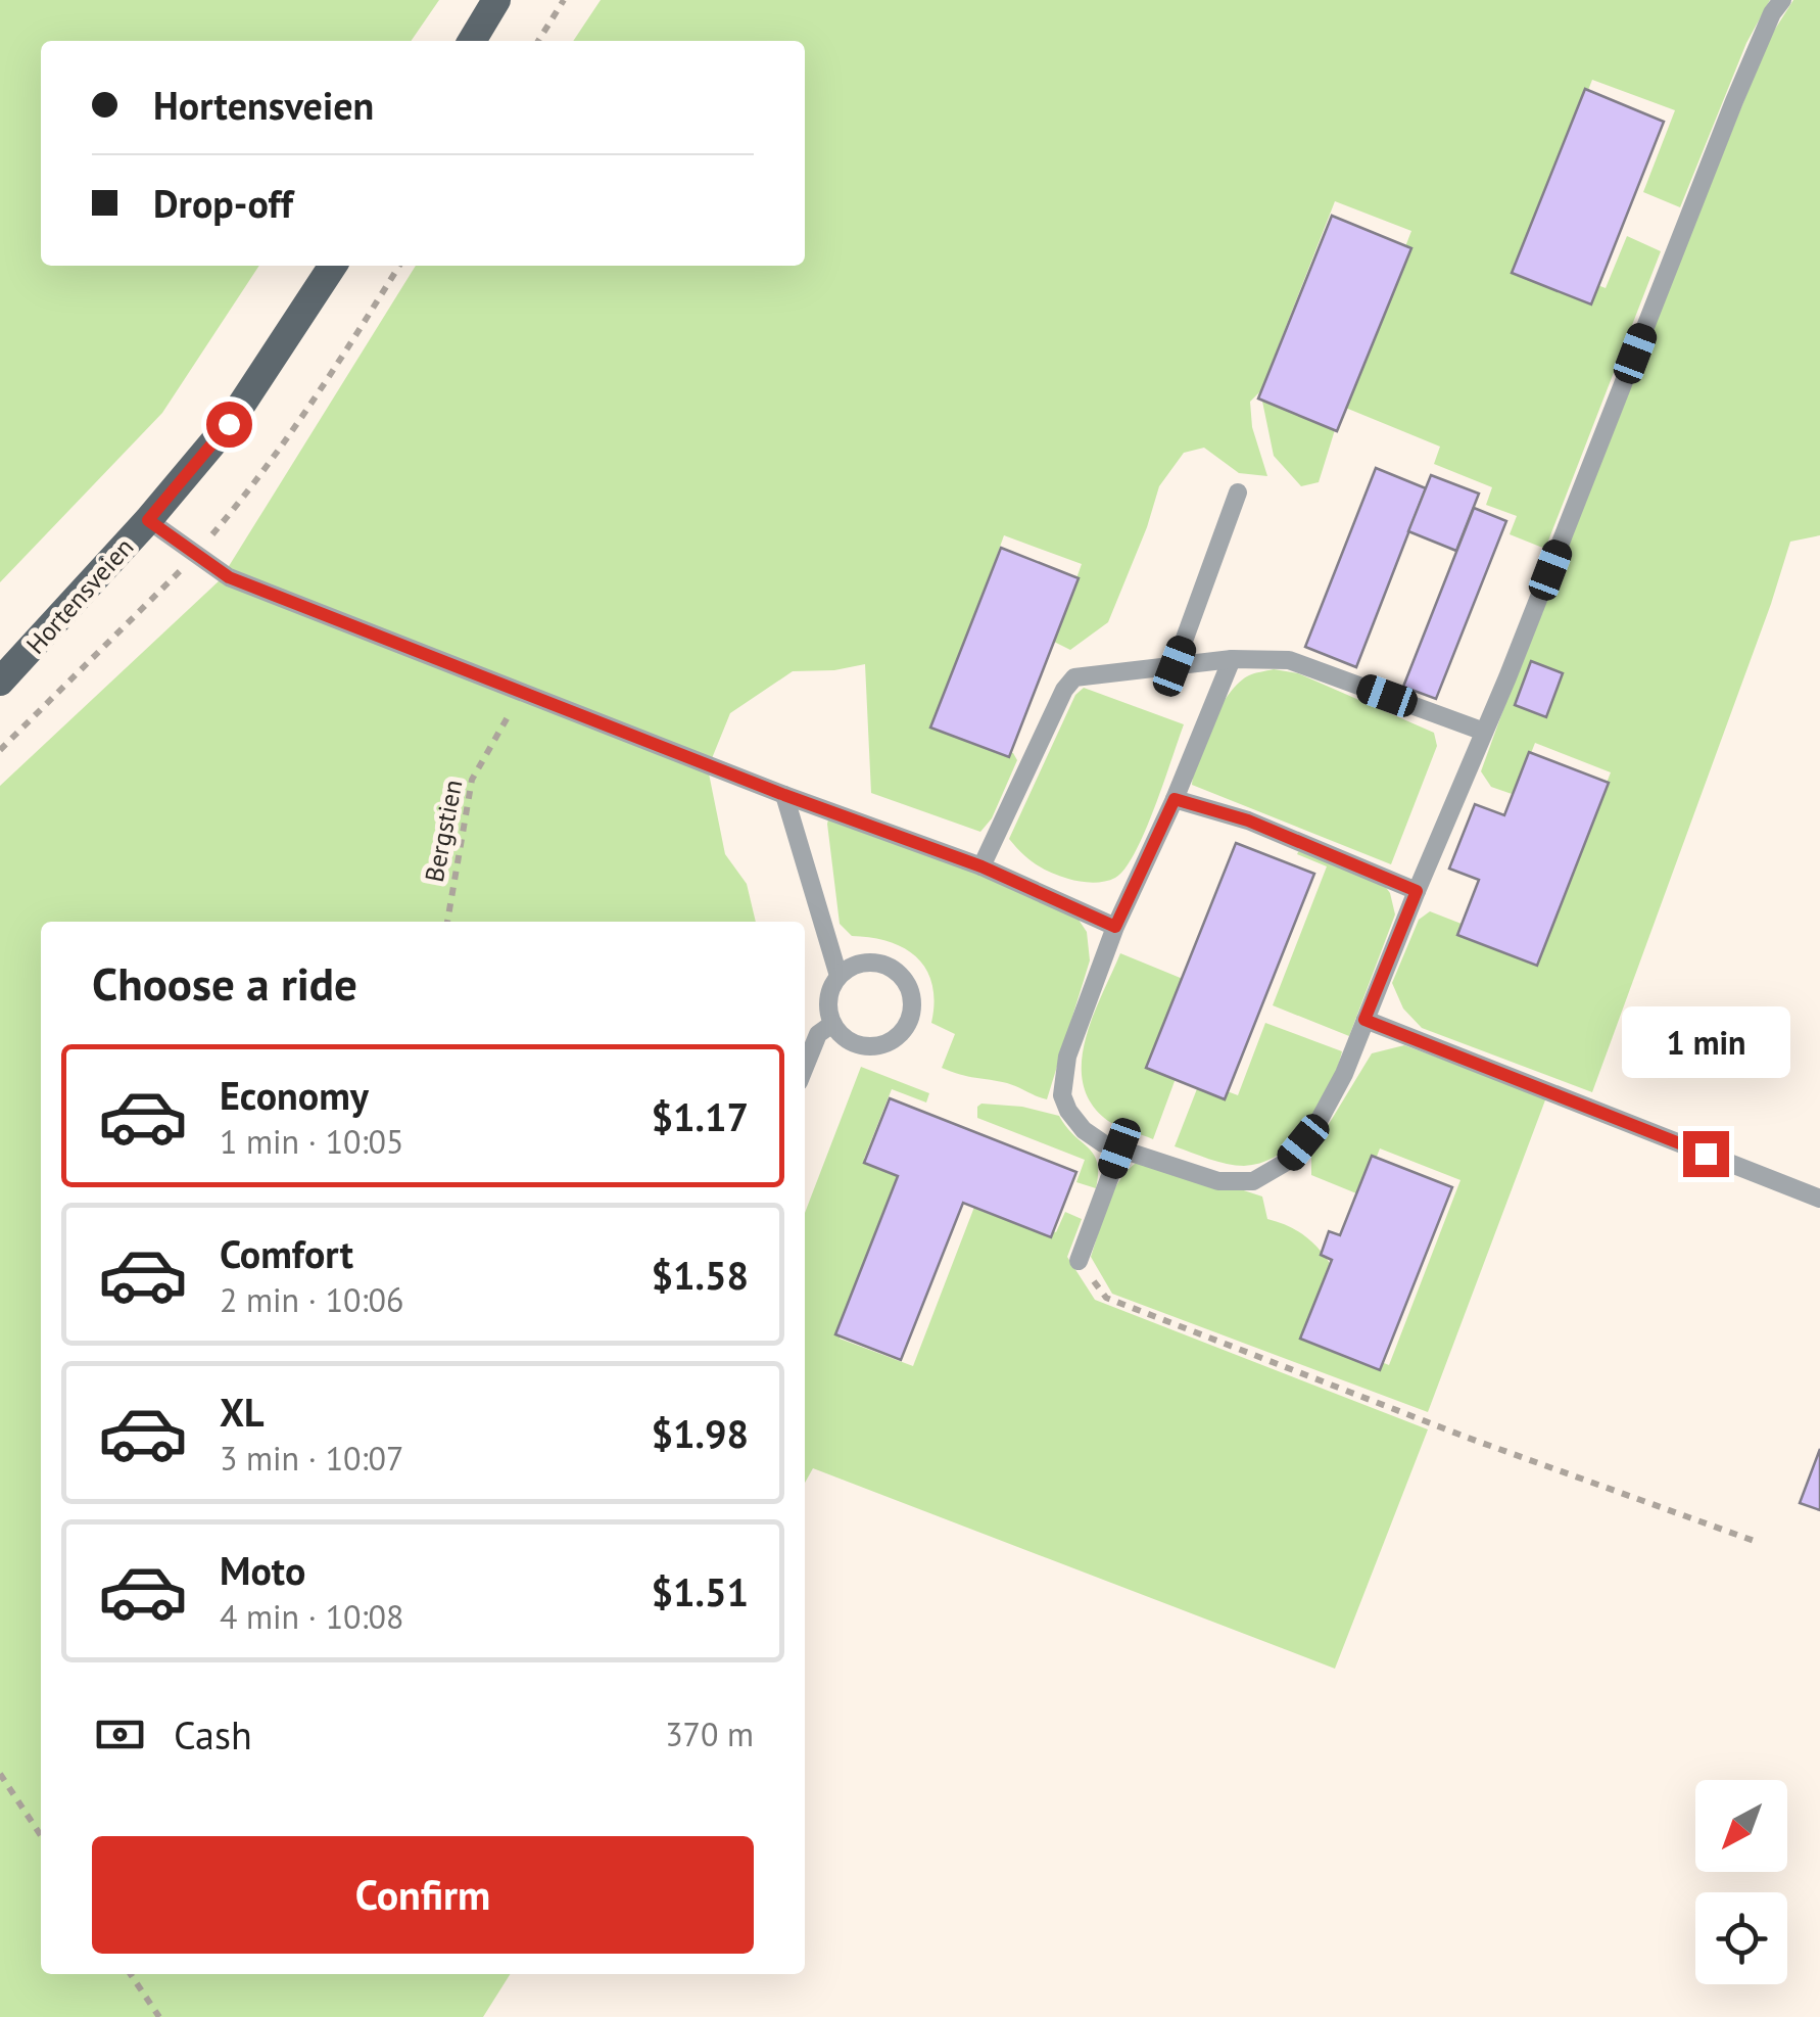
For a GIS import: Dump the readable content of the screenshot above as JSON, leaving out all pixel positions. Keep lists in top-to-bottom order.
{
  "streets": {
    "main road": ["Hortensveien"],
    "path": ["Bergstien"]
  },
  "north": "bottom left",
  "page": {
    "banner": ["Hortensveien", "Drop-off"],
    "heading": "Choose a ride",
    "bubble": "1 min",
    "list": [
      {
        "name": "Economy",
        "note": "1 min · 10:05",
        "value": "$1.17"
      },
      {
        "name": "Comfort",
        "note": "2 min · 10:06",
        "value": "$1.58"
      },
      {
        "name": "XL",
        "note": "3 min · 10:07",
        "value": "$1.98"
      },
      {
        "name": "Moto",
        "note": "4 min · 10:08",
        "value": "$1.51"
      }
    ],
    "pay": ["Cash", "370 m"],
    "buttons": "Confirm"
  }
}
